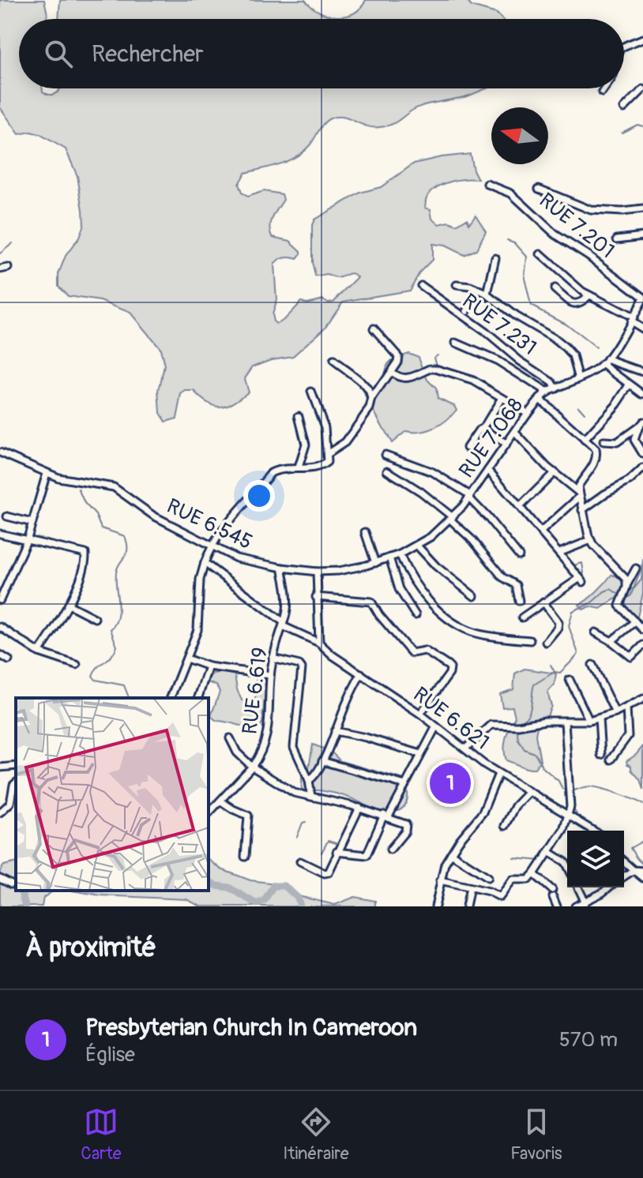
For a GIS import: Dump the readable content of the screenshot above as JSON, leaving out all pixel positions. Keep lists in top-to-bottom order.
{
  "streets": {
    "street": [
      "RUE 7.201",
      "RUE 7.231",
      "RUE 7.068",
      "RUE 6.545",
      "RUE 6.619",
      "RUE 6.621"
    ]
  },
  "crossings": [
    ["RUE 7.201", "RUE 7.068"],
    ["RUE 7.231", "RUE 7.068"],
    ["RUE 7.068", "RUE 6.545"],
    ["RUE 6.619", "RUE 6.621"]
  ],
  "north": "left",
  "page": {
    "search": "Rechercher",
    "pins": "1",
    "heading": "À proximité",
    "list": [
      {
        "mark": "1",
        "name": "Presbyterian Church In Cameroon",
        "note": "Église",
        "value": "570 m"
      }
    ],
    "nav": ["Carte", "Itinéraire", "Favoris"]
  }
}
